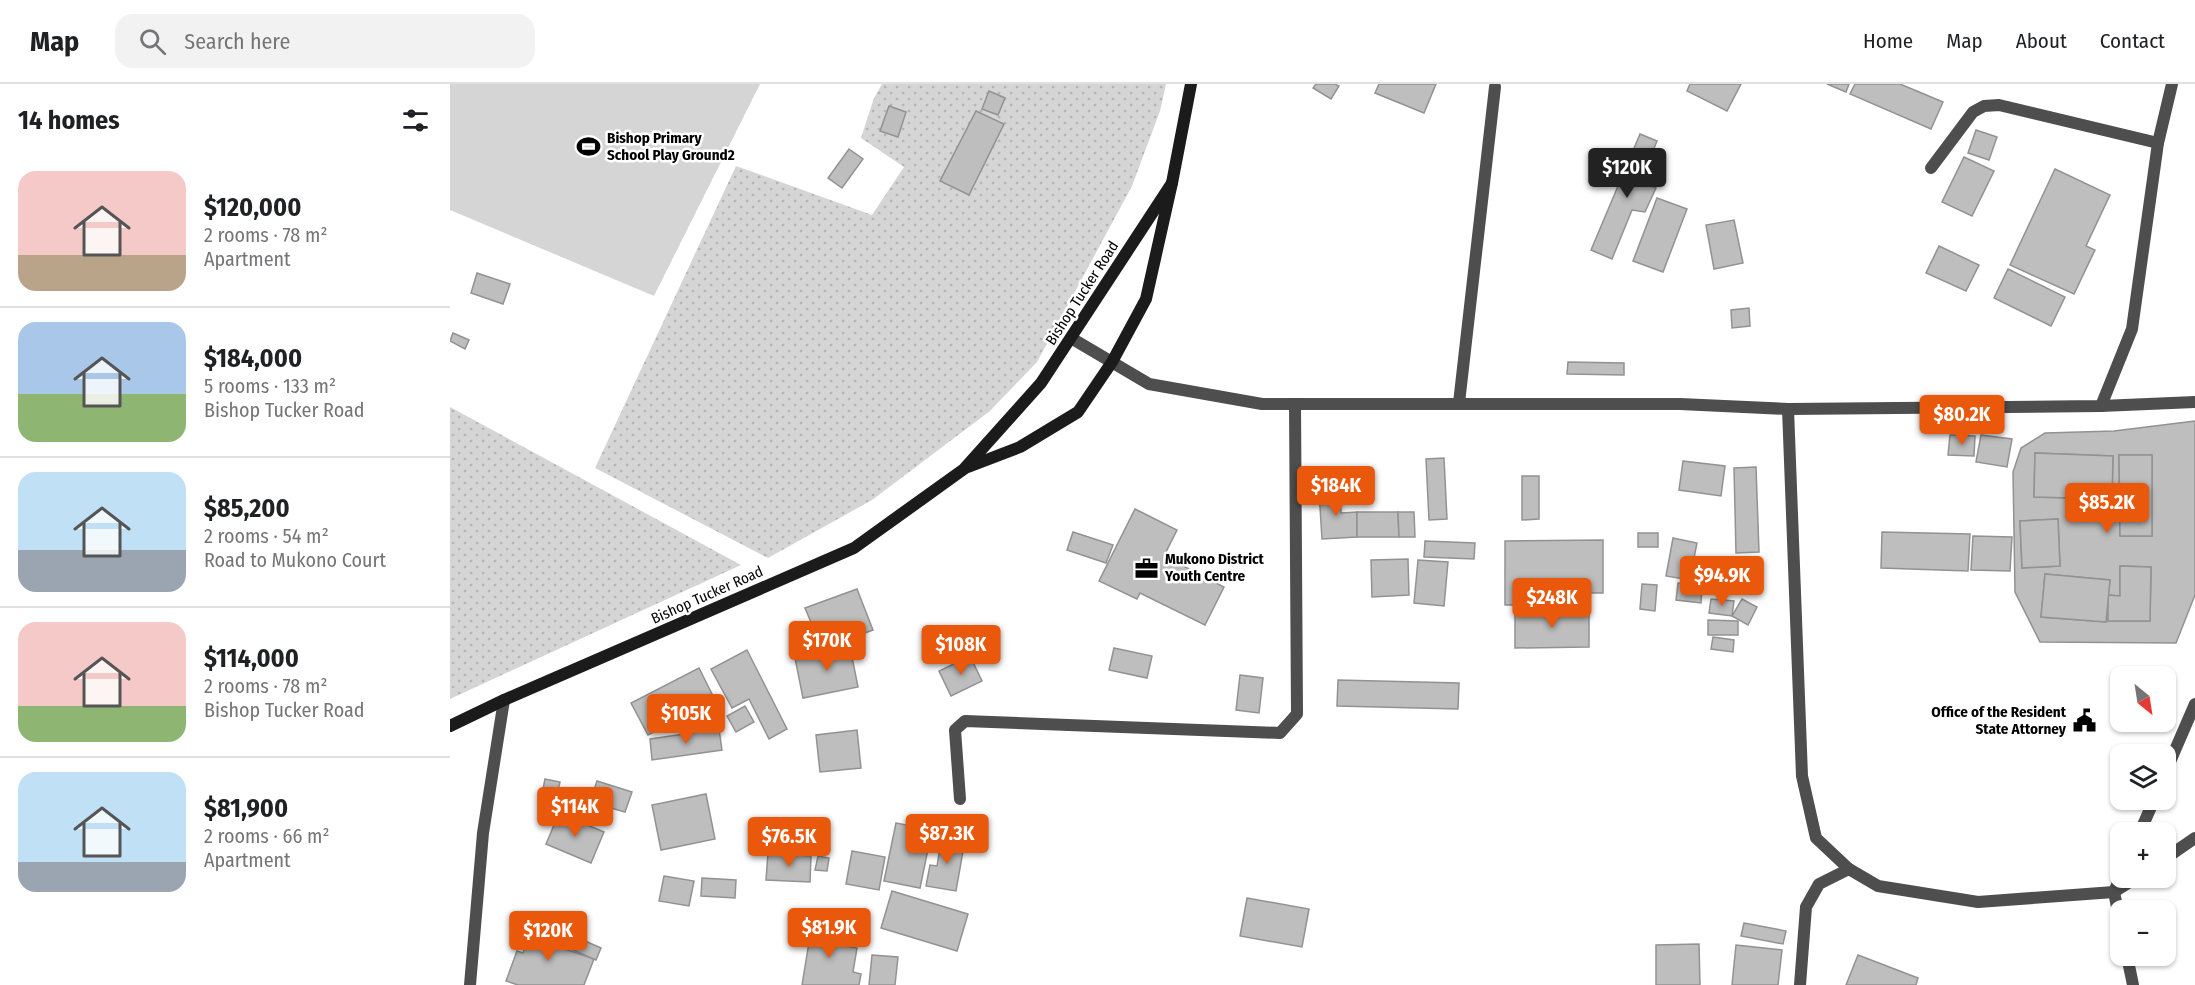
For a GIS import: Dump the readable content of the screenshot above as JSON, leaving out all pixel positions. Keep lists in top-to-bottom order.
{
  "streets": {
    "main road": ["Bishop Tucker Road"]
  },
  "places": {
    "sports": ["Bishop Primary School Play Ground2"],
    "office": ["Mukono District Youth Centre"],
    "public building": ["Office of the Resident State Attorney"]
  },
  "north": "bottom right",
  "page": {
    "header": "Map",
    "search": "Search here",
    "nav": [
      "Home",
      "Map",
      "About",
      "Contact"
    ],
    "heading": "14 homes",
    "price": [
      "$120K",
      "$80.2K",
      "$184K",
      "$85.2K",
      "$94.9K",
      "$248K",
      "$170K",
      "$108K",
      "$105K",
      "$114K",
      "$87.3K",
      "$76.5K",
      "$81.9K",
      "$120K"
    ],
    "list": [
      {
        "name": "$120,000",
        "note": "2 rooms · 78 m² · Apartment"
      },
      {
        "name": "$184,000",
        "note": "5 rooms · 133 m² · Bishop Tucker Road"
      },
      {
        "name": "$85,200",
        "note": "2 rooms · 54 m² · Road to Mukono Court"
      },
      {
        "name": "$114,000",
        "note": "2 rooms · 78 m² · Bishop Tucker Road"
      },
      {
        "name": "$81,900",
        "note": "2 rooms · 66 m² · Apartment"
      }
    ],
    "map_buttons": ["+", "−"]
  }
}
